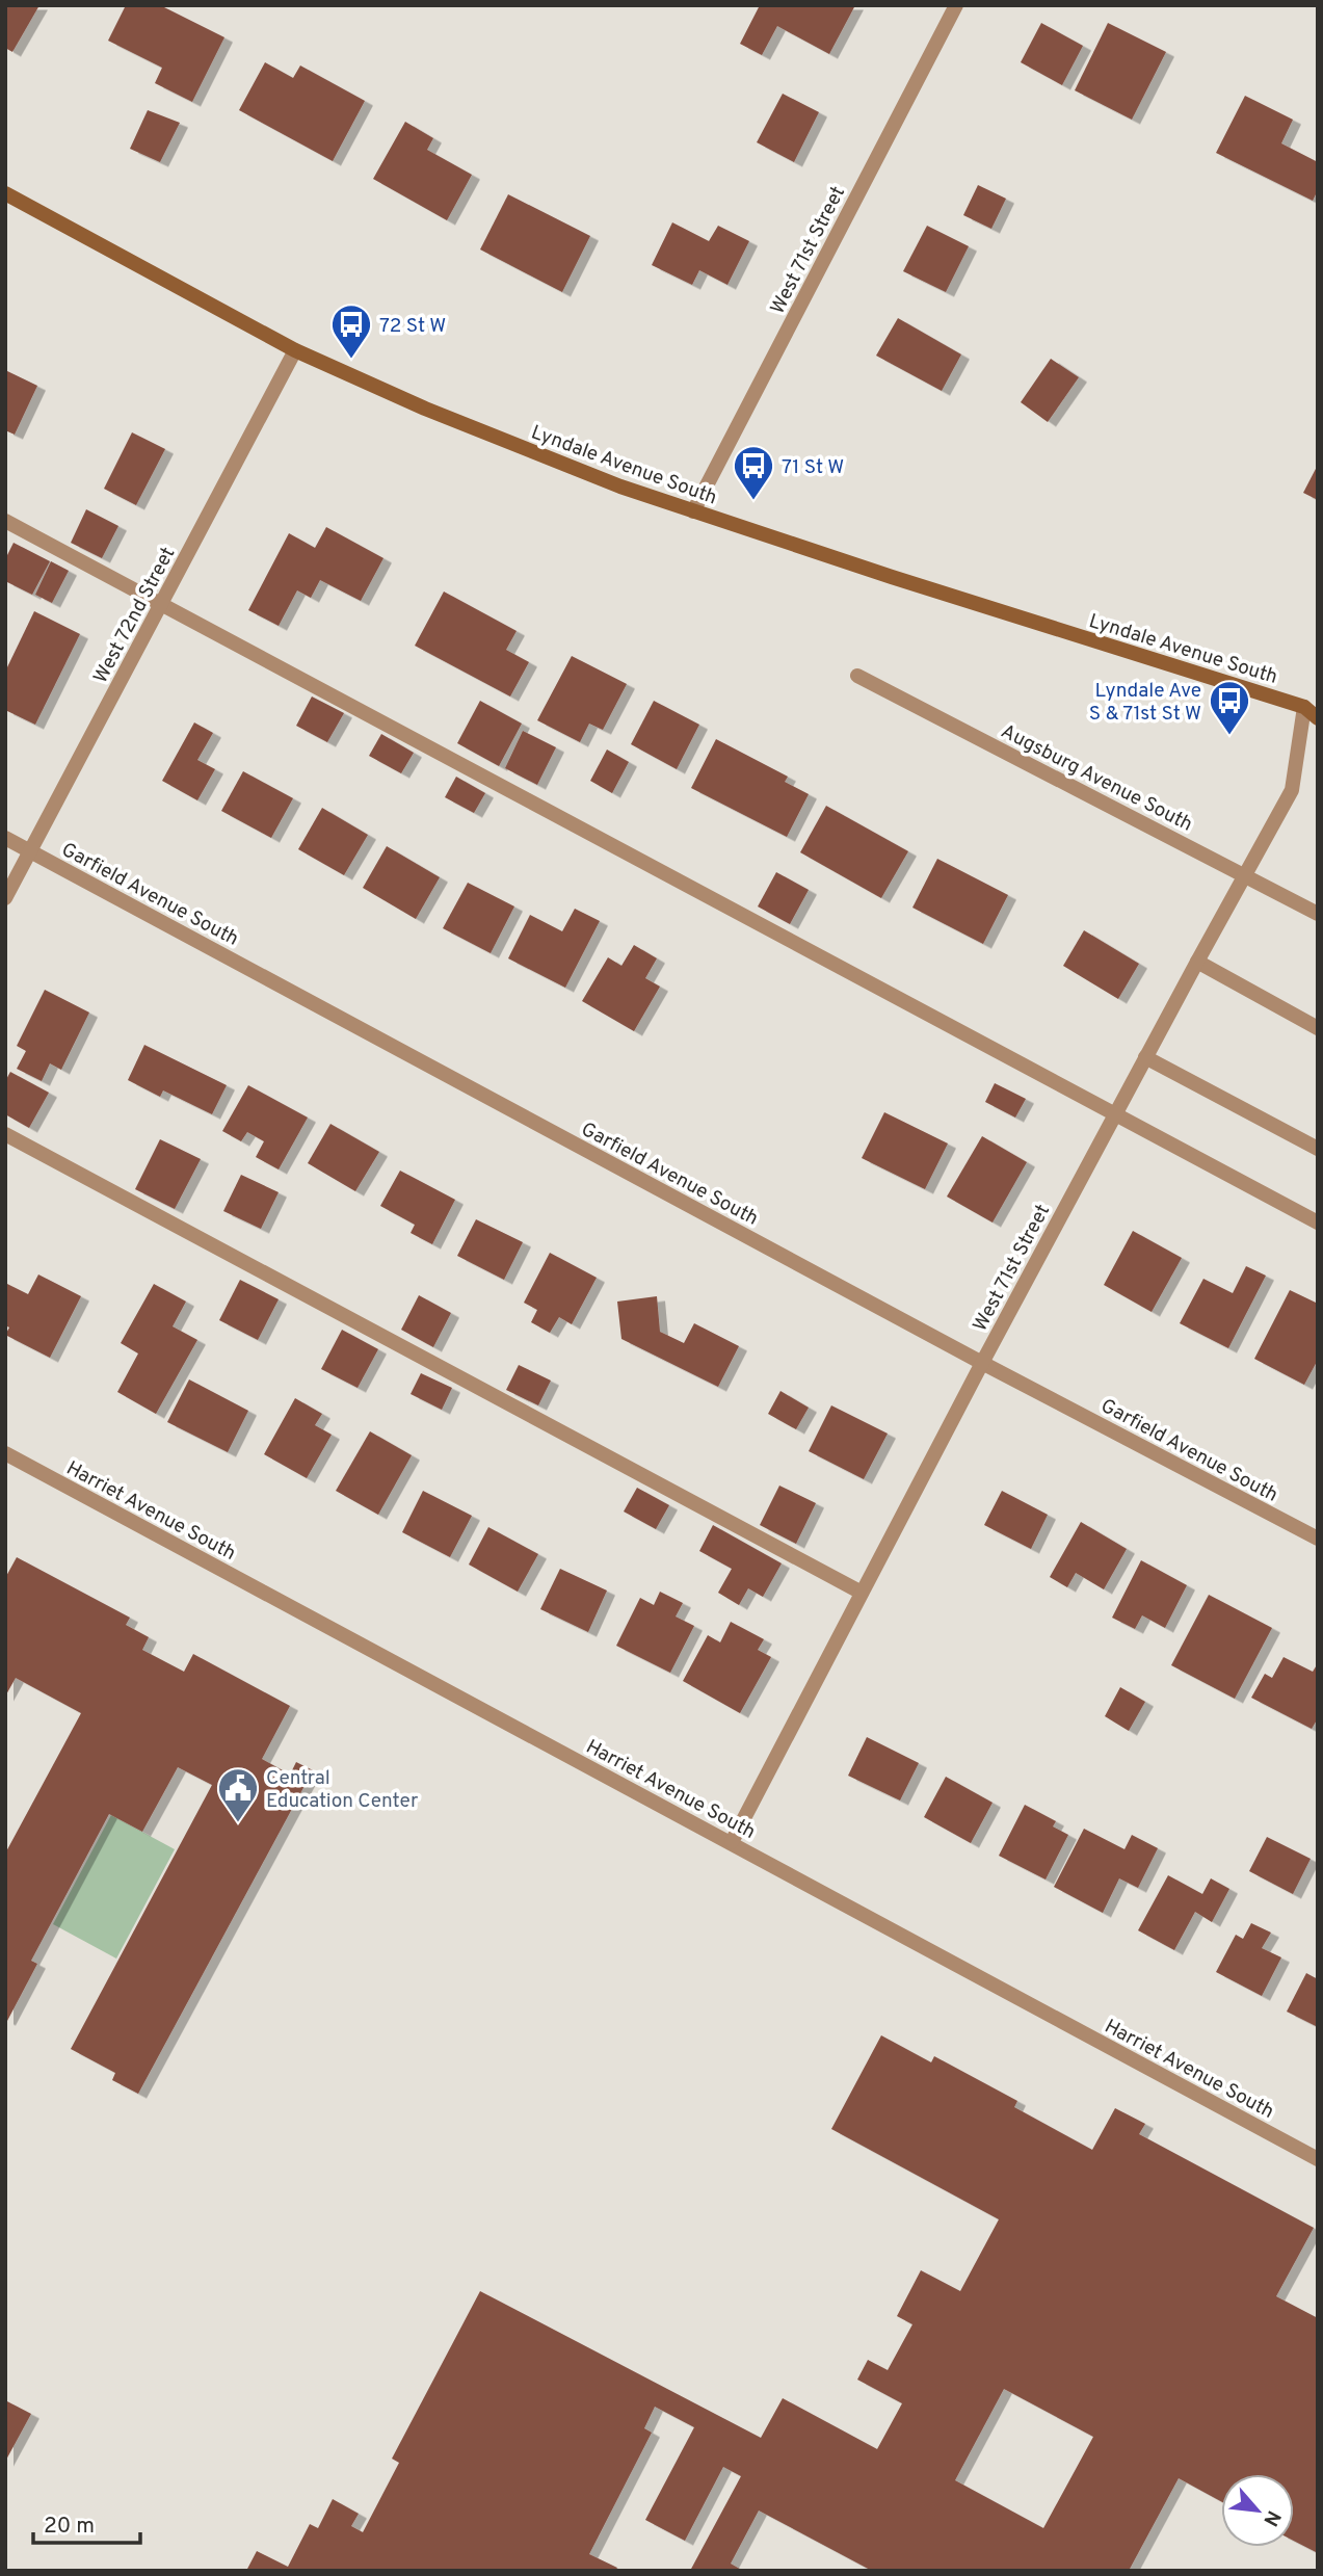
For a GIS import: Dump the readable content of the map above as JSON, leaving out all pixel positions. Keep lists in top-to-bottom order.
{
  "streets": {
    "main road": ["Lyndale Avenue South"],
    "street": [
      "West 71st Street",
      "West 72nd Street",
      "Augsburg Avenue South",
      "Garfield Avenue South",
      "Harriet Avenue South"
    ]
  },
  "crossings": [
    ["West 71st Street", "Lyndale Avenue South"],
    ["West 71st Street", "Augsburg Avenue South"],
    ["West 71st Street", "Garfield Avenue South"],
    ["West 71st Street", "Harriet Avenue South"],
    ["Lyndale Avenue South", "West 72nd Street"],
    ["West 72nd Street", "Garfield Avenue South"]
  ],
  "places": {
    "bus stop": ["72 St W", "71 St W", "Lyndale Ave S & 71st St W"],
    "public building": ["Central Education Center"]
  },
  "scale_bar": "20 m",
  "north": "bottom right"
}
